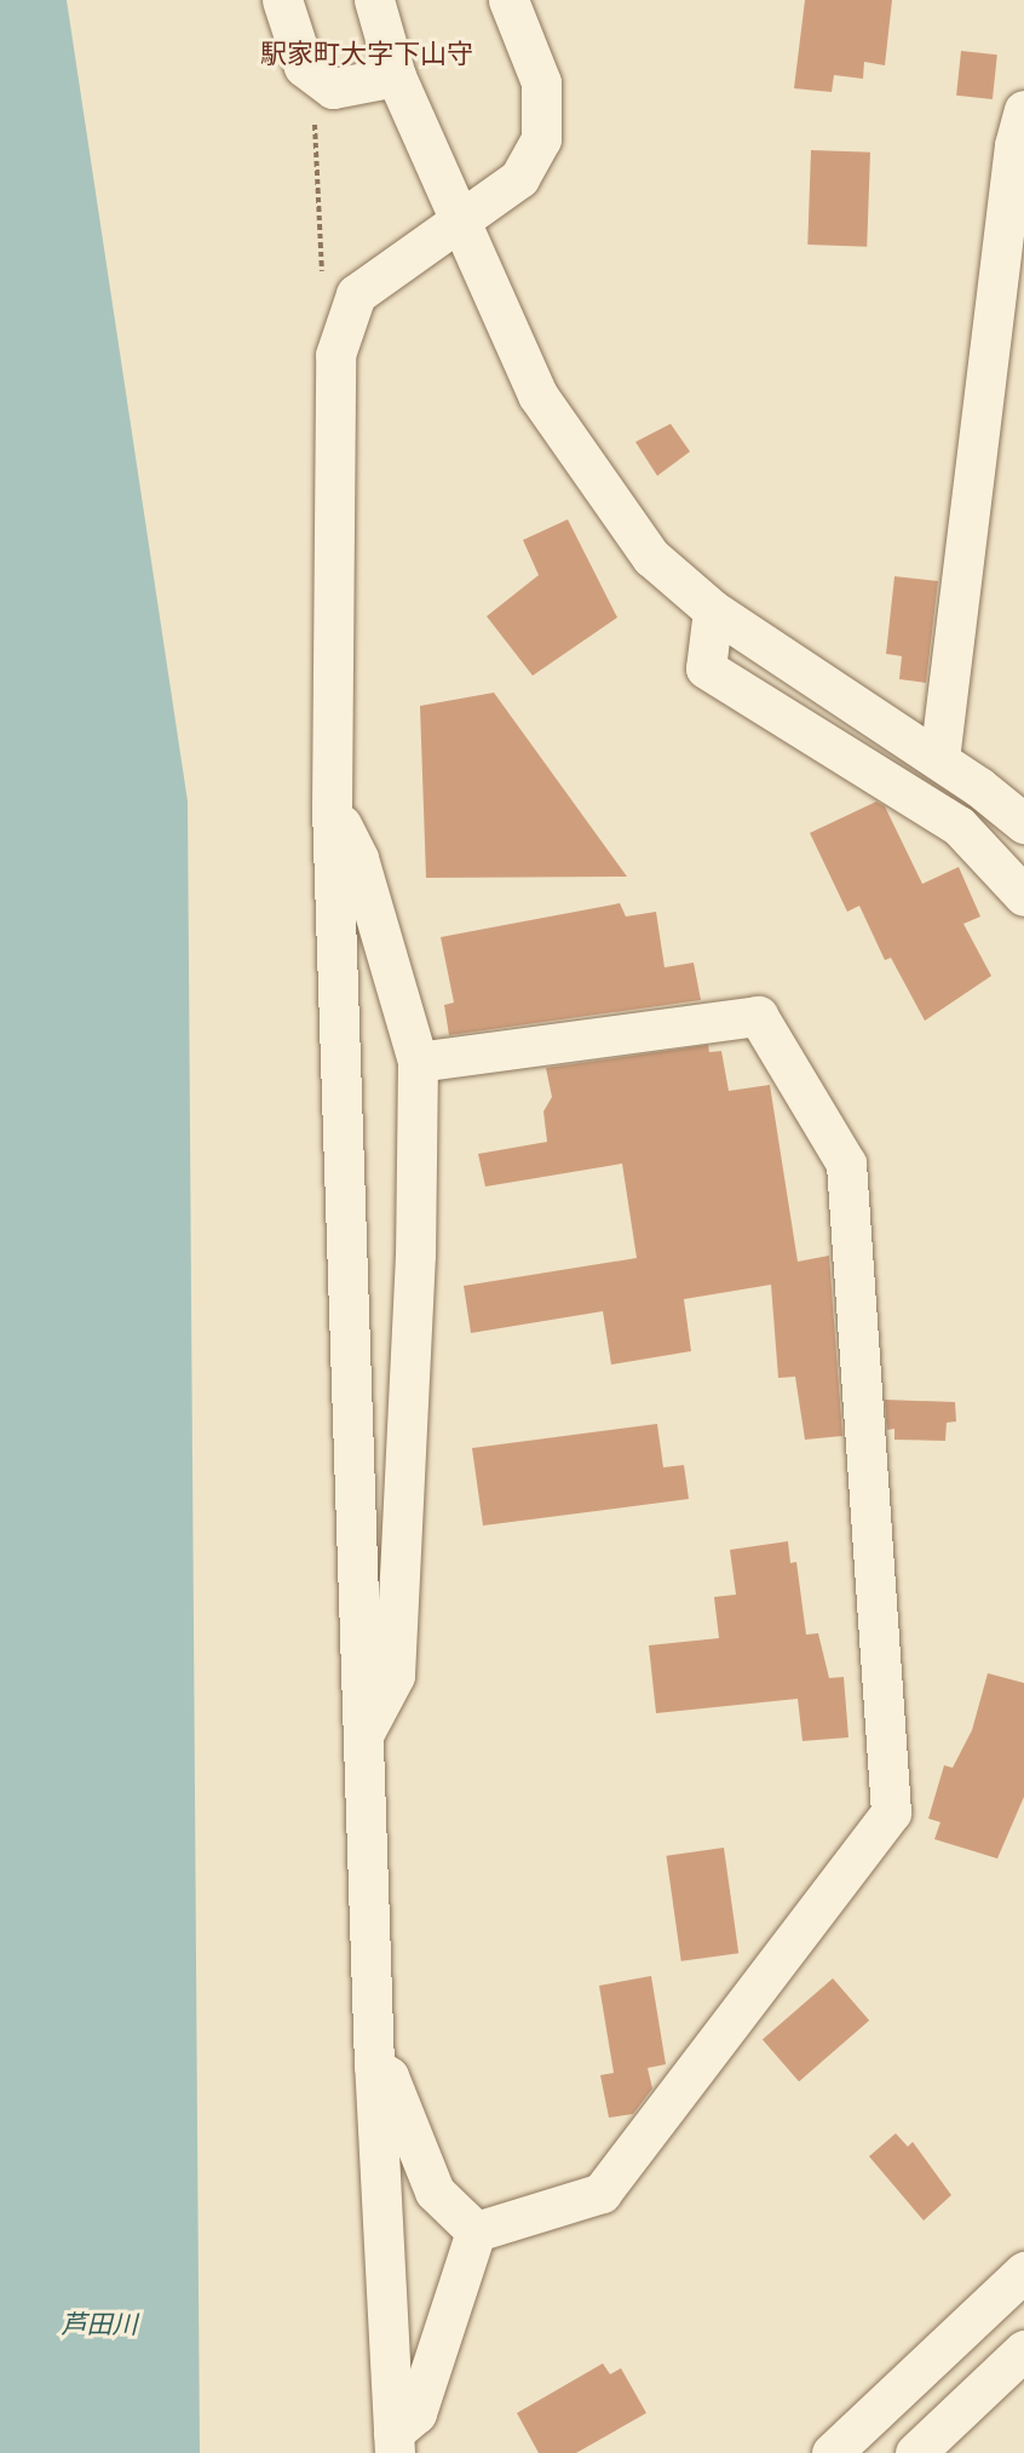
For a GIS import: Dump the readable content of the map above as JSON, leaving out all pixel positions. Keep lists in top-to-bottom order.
{
  "districts": ["駅家町大字下山守"],
  "water": ["芦田川"]
}
